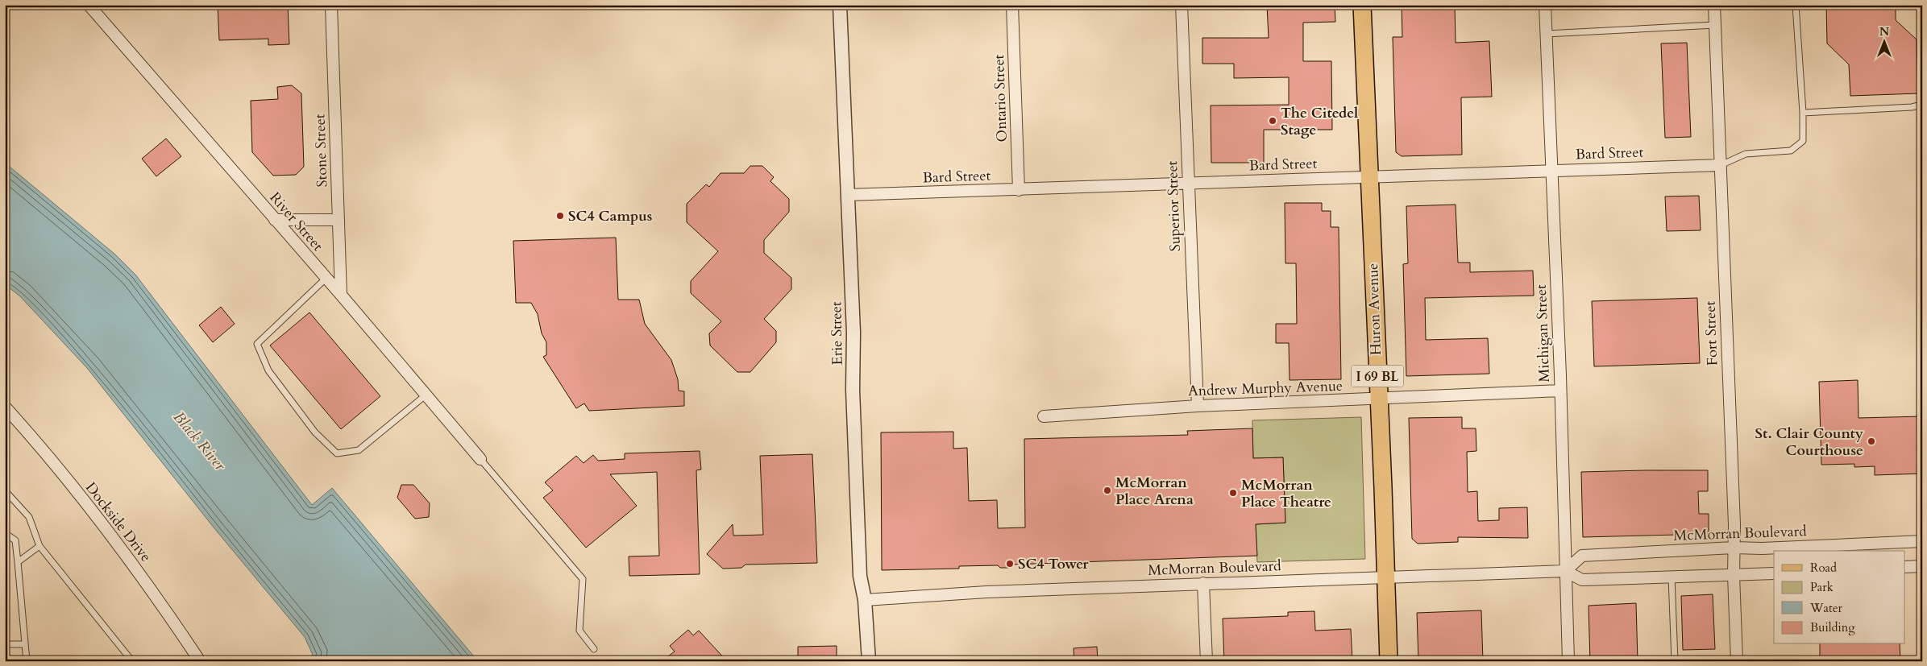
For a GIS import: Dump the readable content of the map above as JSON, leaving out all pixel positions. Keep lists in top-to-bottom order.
{
  "streets": {
    "main road": ["Huron Avenue", "I 69 BL"],
    "street": [
      "Ontario Street",
      "Stone Street",
      "Bard Street",
      "Superior Street",
      "River Street",
      "Erie Street",
      "Michigan Street",
      "Fort Street",
      "Andrew Murphy Avenue",
      "Dockside Drive",
      "McMorran Boulevard"
    ]
  },
  "crossings": [
    ["Ontario Street", "Bard Street"],
    ["Stone Street", "River Street"],
    ["Bard Street", "Superior Street"],
    ["Bard Street", "Huron Avenue"],
    ["Bard Street", "Erie Street"],
    ["Bard Street", "Michigan Street"],
    ["Bard Street", "Fort Street"],
    ["Superior Street", "Andrew Murphy Avenue"],
    ["Huron Avenue", "Andrew Murphy Avenue"],
    ["Huron Avenue", "McMorran Boulevard"],
    ["Erie Street", "McMorran Boulevard"],
    ["Michigan Street", "Andrew Murphy Avenue"],
    ["Michigan Street", "McMorran Boulevard"],
    ["Fort Street", "McMorran Boulevard"]
  ],
  "water": ["Black River"],
  "places": [
    "The Citedel Stage",
    "SC4 Campus",
    "St. Clair County Courthouse",
    "McMorran Place Arena",
    "McMorran Place Theatre",
    "SC4 Tower"
  ],
  "legend": [
    "Road",
    "Park",
    "Water",
    "Building"
  ],
  "north": "top"
}
